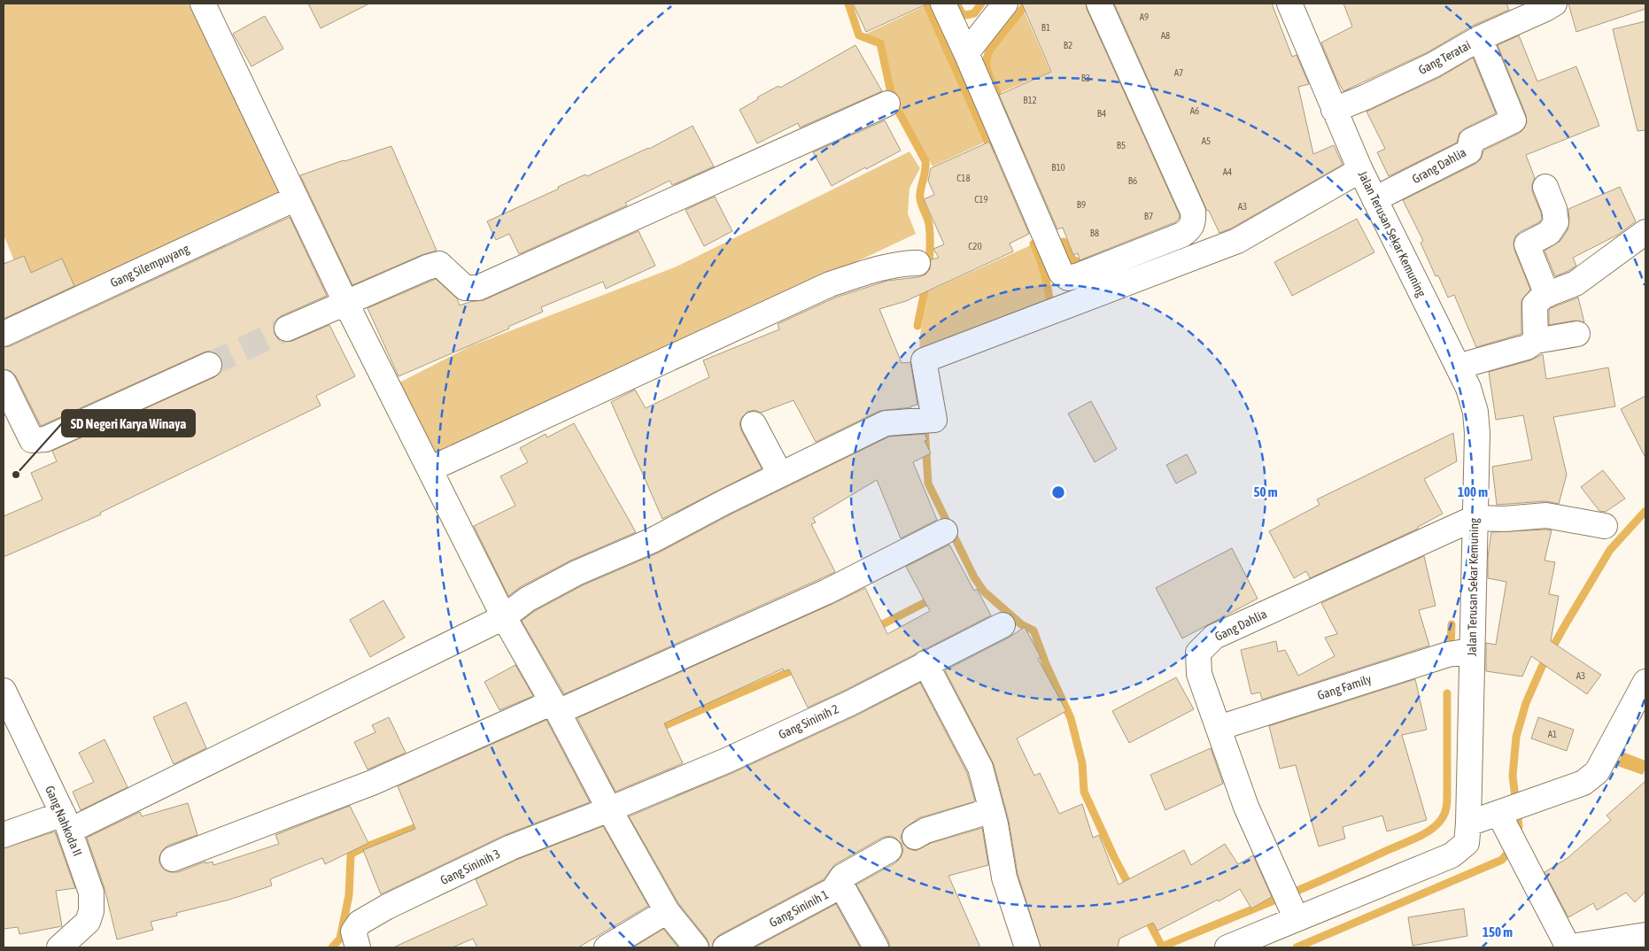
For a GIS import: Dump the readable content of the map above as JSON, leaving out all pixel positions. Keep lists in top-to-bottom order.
{
  "streets": {
    "street": [
      "Gang Teratai",
      "Grang Dahlia",
      "Jalan Terusan Sekar Kemuning",
      "Gang Silempuyang",
      "Gang Dahlia",
      "Gang Family",
      "Gang Sininih 2",
      "Gang Nahkoda II",
      "Gang Sininih 3",
      "Gang Sininih 1"
    ]
  },
  "crossings": [
    ["Gang Teratai", "Grang Dahlia"],
    ["Gang Teratai", "Jalan Terusan Sekar Kemuning"],
    ["Grang Dahlia", "Jalan Terusan Sekar Kemuning"],
    ["Jalan Terusan Sekar Kemuning", "Gang Dahlia"],
    ["Jalan Terusan Sekar Kemuning", "Gang Family"],
    ["Gang Dahlia", "Gang Family"],
    ["Gang Sininih 2", "Gang Sininih 3"]
  ],
  "places": ["SD Negeri Karya Winaya"],
  "house_numbers": [
    "A9",
    "B1",
    "A8",
    "B2",
    "A7",
    "B3",
    "B12",
    "A6",
    "B4",
    "A5",
    "B5",
    "B10",
    "A4",
    "C18",
    "B6",
    "C19",
    "B9",
    "A3",
    "B7",
    "B8",
    "C20",
    "A3",
    "A1"
  ],
  "rings": ["50 m", "100 m", "150 m"]
}
